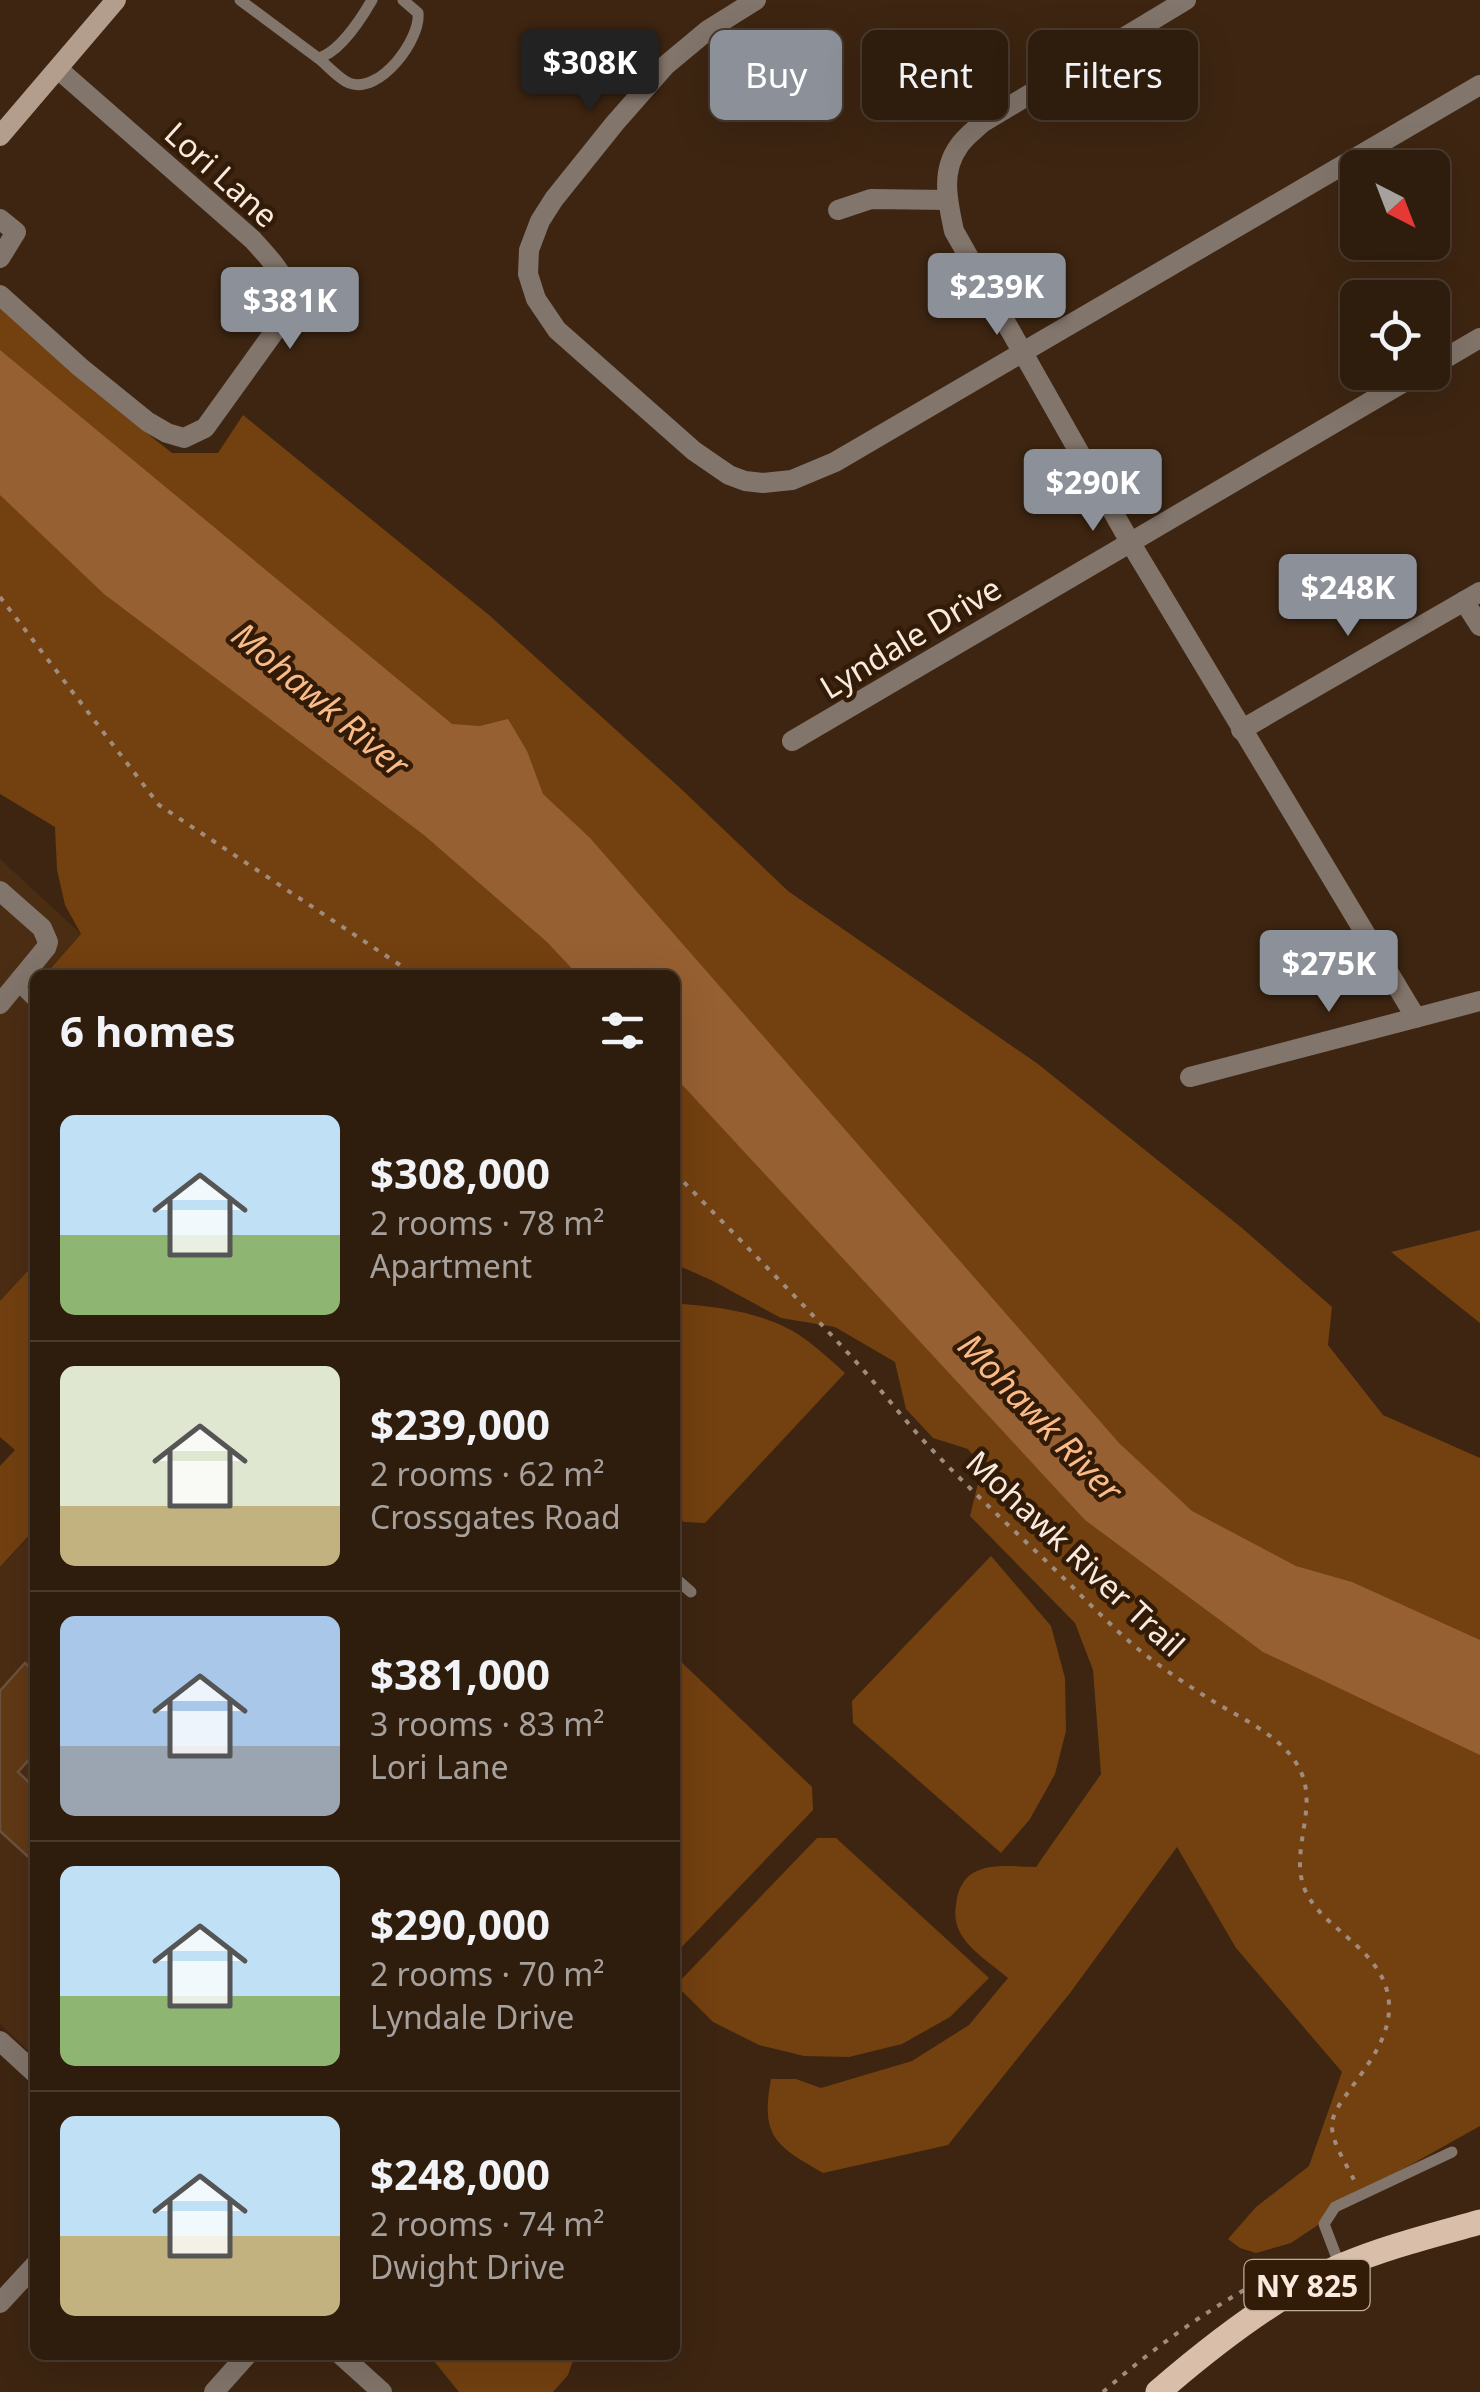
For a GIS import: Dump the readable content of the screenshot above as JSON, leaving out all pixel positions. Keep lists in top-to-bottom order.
{
  "streets": {
    "main road": ["NY 825"],
    "street": ["Lori Lane", "Lyndale Drive"],
    "path": ["Mohawk River Trail"]
  },
  "water": ["Mohawk River"],
  "north": "bottom right",
  "page": {
    "price": [
      "$308K",
      "$239K",
      "$381K",
      "$290K",
      "$248K",
      "$275K"
    ],
    "chip": ["Buy", "Rent", "Filters"],
    "heading": "6 homes",
    "list": [
      {
        "name": "$308,000",
        "note": "2 rooms · 78 m² · Apartment"
      },
      {
        "name": "$239,000",
        "note": "2 rooms · 62 m² · Crossgates Road"
      },
      {
        "name": "$381,000",
        "note": "3 rooms · 83 m² · Lori Lane"
      },
      {
        "name": "$290,000",
        "note": "2 rooms · 70 m² · Lyndale Drive"
      },
      {
        "name": "$248,000",
        "note": "2 rooms · 74 m² · Dwight Drive"
      }
    ]
  }
}
